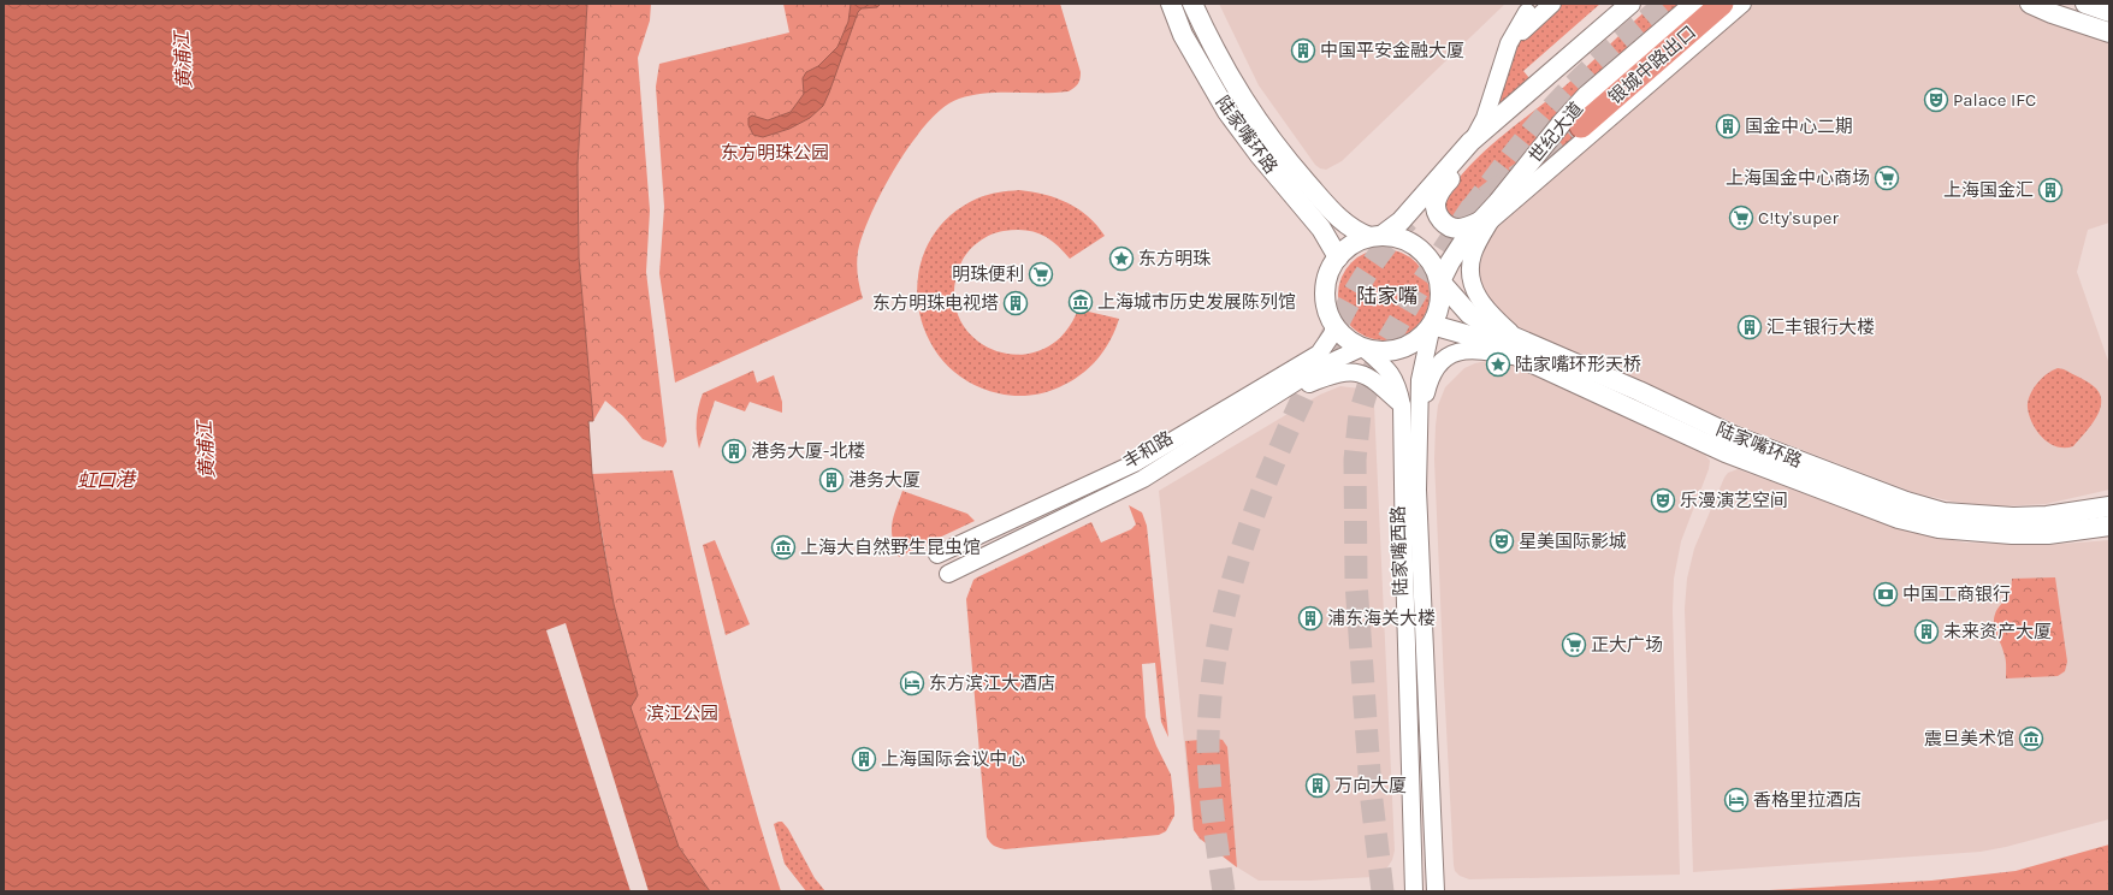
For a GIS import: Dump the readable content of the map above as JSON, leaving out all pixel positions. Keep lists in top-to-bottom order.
{
  "streets": {
    "highway": ["银城中路出口"],
    "main road": ["世纪大道", "陆家嘴环路"],
    "street": ["丰和路", "陆家嘴西路"]
  },
  "crossings": [
    ["世纪大道", "陆家嘴环路"],
    ["世纪大道", "丰和路"],
    ["世纪大道", "陆家嘴西路"],
    ["陆家嘴环路", "丰和路"],
    ["陆家嘴环路", "陆家嘴西路"],
    ["丰和路", "陆家嘴西路"]
  ],
  "districts": ["陆家嘴"],
  "water": ["黄浦江", "虹口港"],
  "parks": ["东方明珠公园", "滨江公园"],
  "places": {
    "building": [
      "中国平安金融大厦",
      "国金中心二期",
      "上海国金汇",
      "东方明珠电视塔",
      "汇丰银行大楼",
      "港务大厦-北楼",
      "港务大厦",
      "浦东海关大楼",
      "未来资产大厦",
      "上海国际会议中心",
      "万向大厦"
    ],
    "theatre": ["Palace IFC", "乐漫演艺空间", "星美国际影城"],
    "supermarket": [
      "上海国金中心商场",
      "C!ty'super",
      "明珠便利",
      "正大广场"
    ],
    "place": ["东方明珠", "陆家嘴环形天桥"],
    "museum": ["上海城市历史发展陈列馆", "上海大自然野生昆虫馆", "震旦美术馆"],
    "bank": ["中国工商银行"],
    "hotel": ["东方滨江大酒店", "香格里拉酒店"]
  }
}
